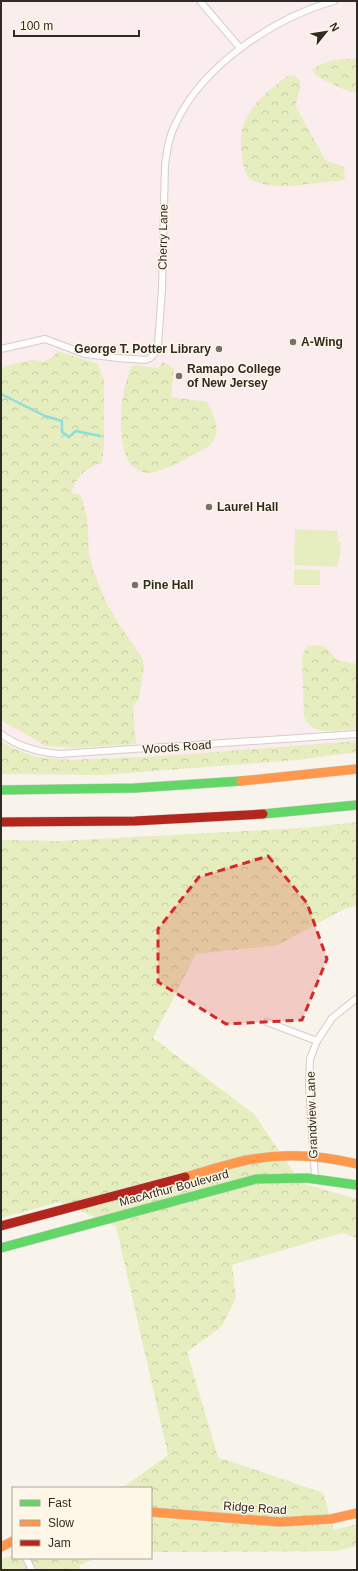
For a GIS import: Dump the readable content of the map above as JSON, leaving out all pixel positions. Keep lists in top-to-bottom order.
{
  "streets": {
    "main road": ["MacArthur Boulevard", "Ridge Road"],
    "street": ["Cherry Lane", "Woods Road", "Grandview Lane"]
  },
  "crossings": [
    ["Grandview Lane", "MacArthur Boulevard"]
  ],
  "places": [
    "A-Wing",
    "George T. Potter Library",
    "Ramapo College of New Jersey",
    "Laurel Hall",
    "Pine Hall"
  ],
  "legend": ["Fast", "Slow", "Jam"],
  "scale_bar": "100 m",
  "north": "top right"
}
